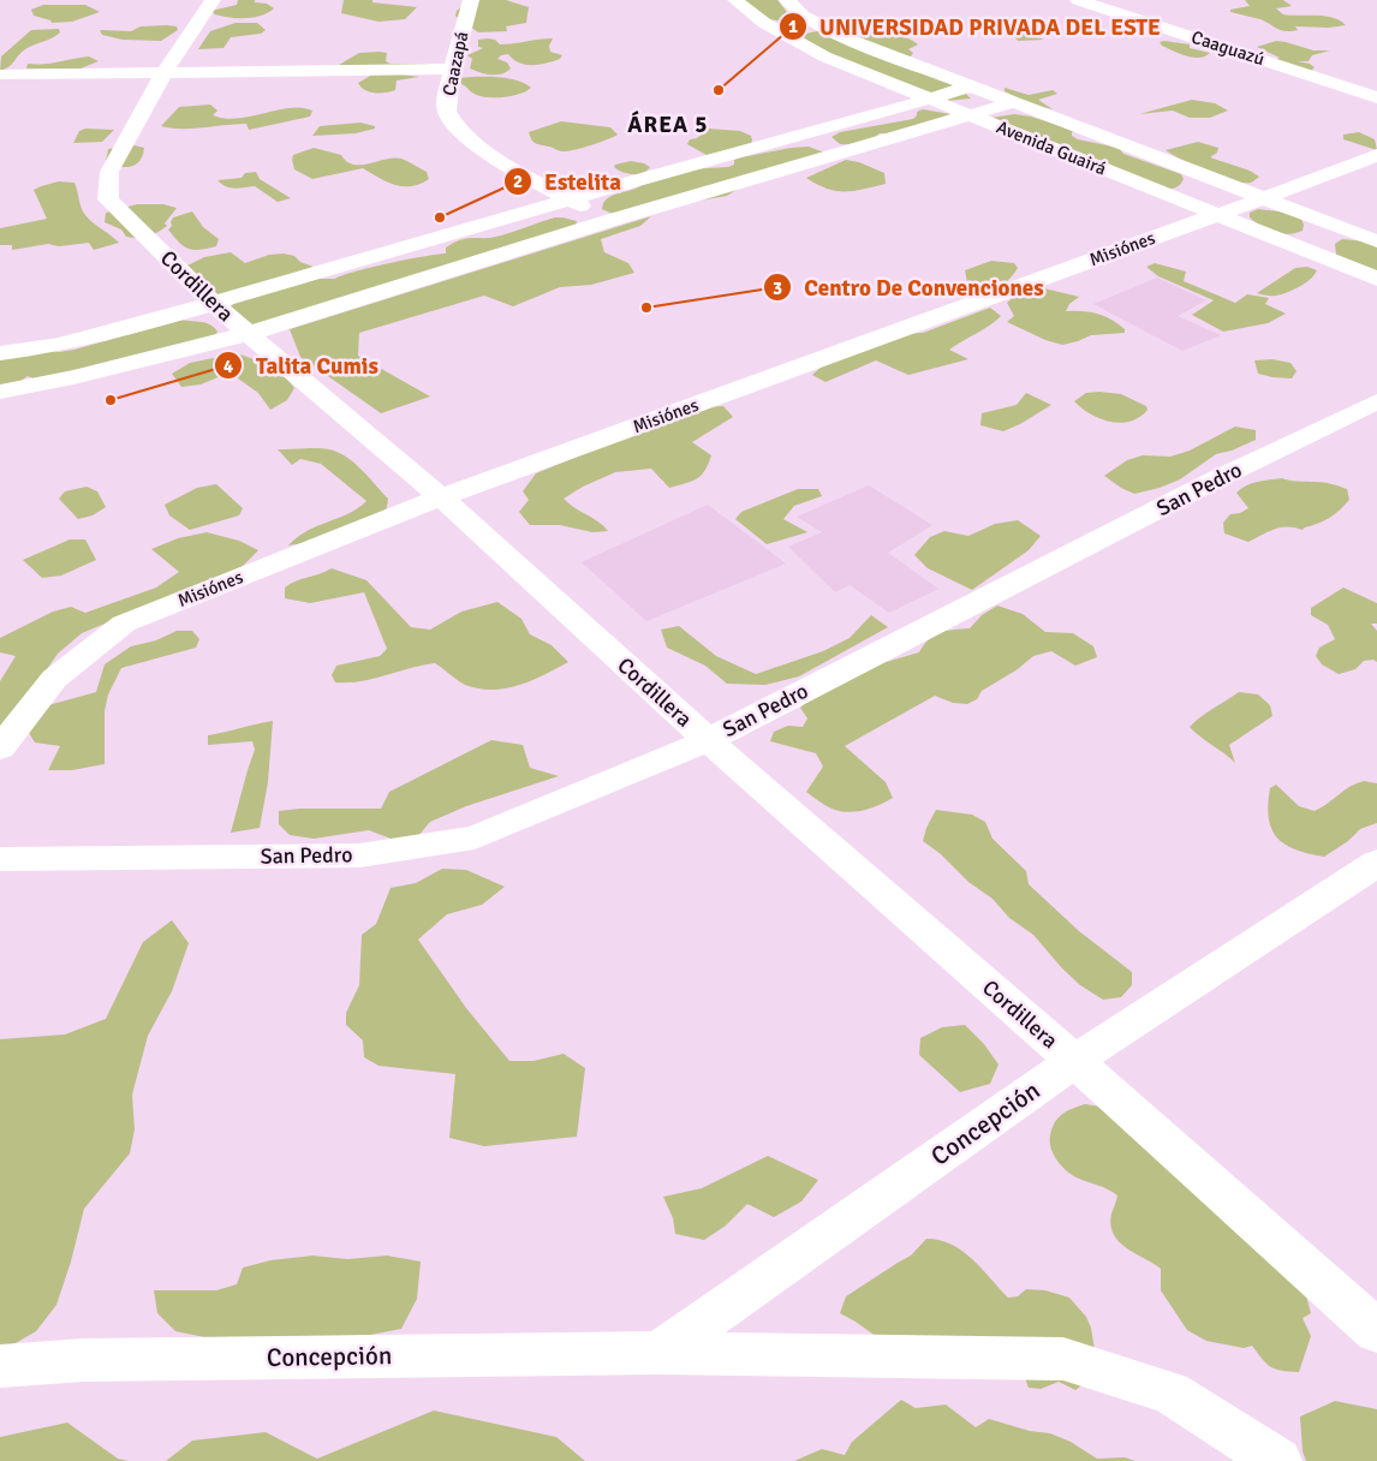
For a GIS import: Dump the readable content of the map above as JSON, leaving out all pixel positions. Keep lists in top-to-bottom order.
{
  "streets": {
    "street": [
      "Caaguazú",
      "Caazapá",
      "Avenida Guairá",
      "Misiónes",
      "Cordillera",
      "San Pedro",
      "Concepción"
    ]
  },
  "crossings": [
    ["Avenida Guairá", "Misiónes"],
    ["Misiónes", "Cordillera"],
    ["Cordillera", "San Pedro"],
    ["Cordillera", "Concepción"]
  ],
  "districts": ["ÁREA 5"],
  "places": [
    "UNIVERSIDAD PRIVADA DEL ESTE",
    "Estelita",
    "Centro De Convenciones",
    "Talita Cumis"
  ]
}
